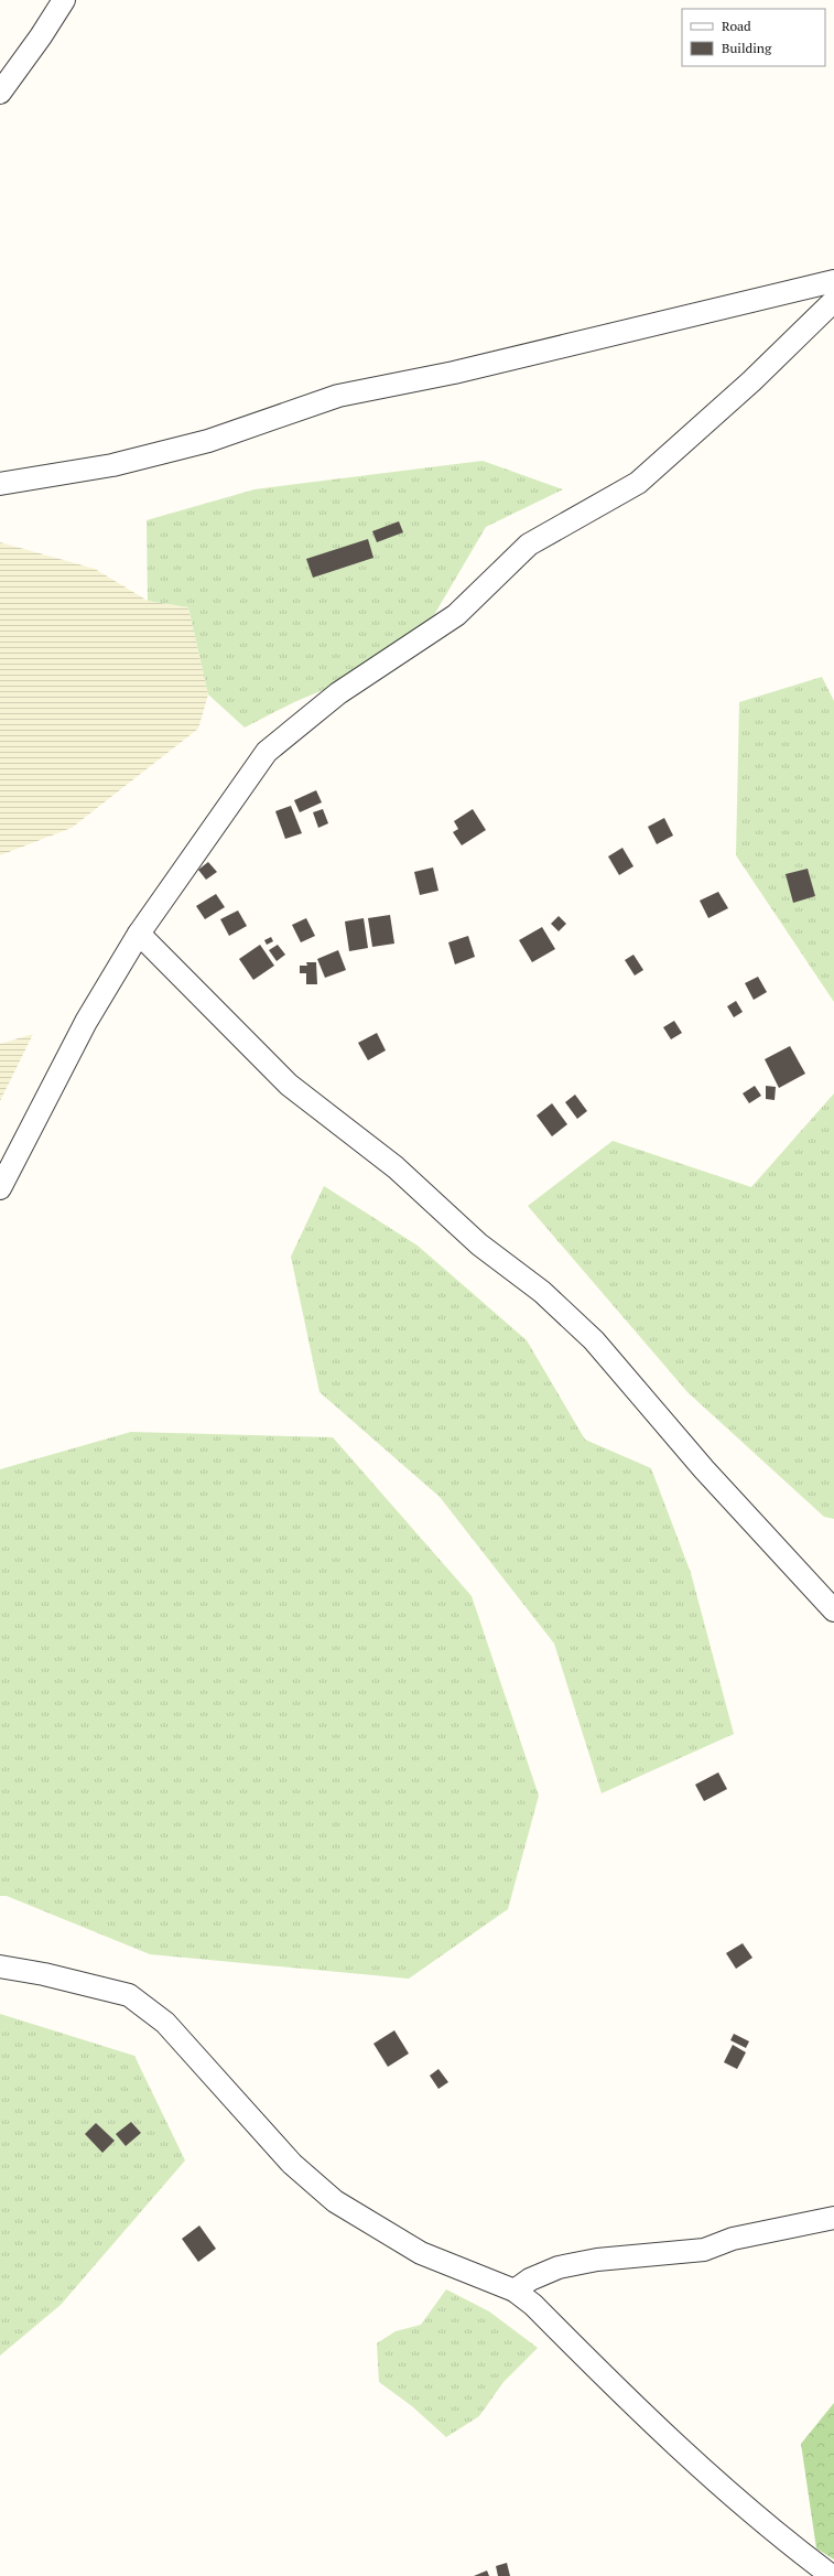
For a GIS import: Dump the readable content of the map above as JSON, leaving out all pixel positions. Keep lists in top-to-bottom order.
{
  "legend": ["Road", "Building"]
}
